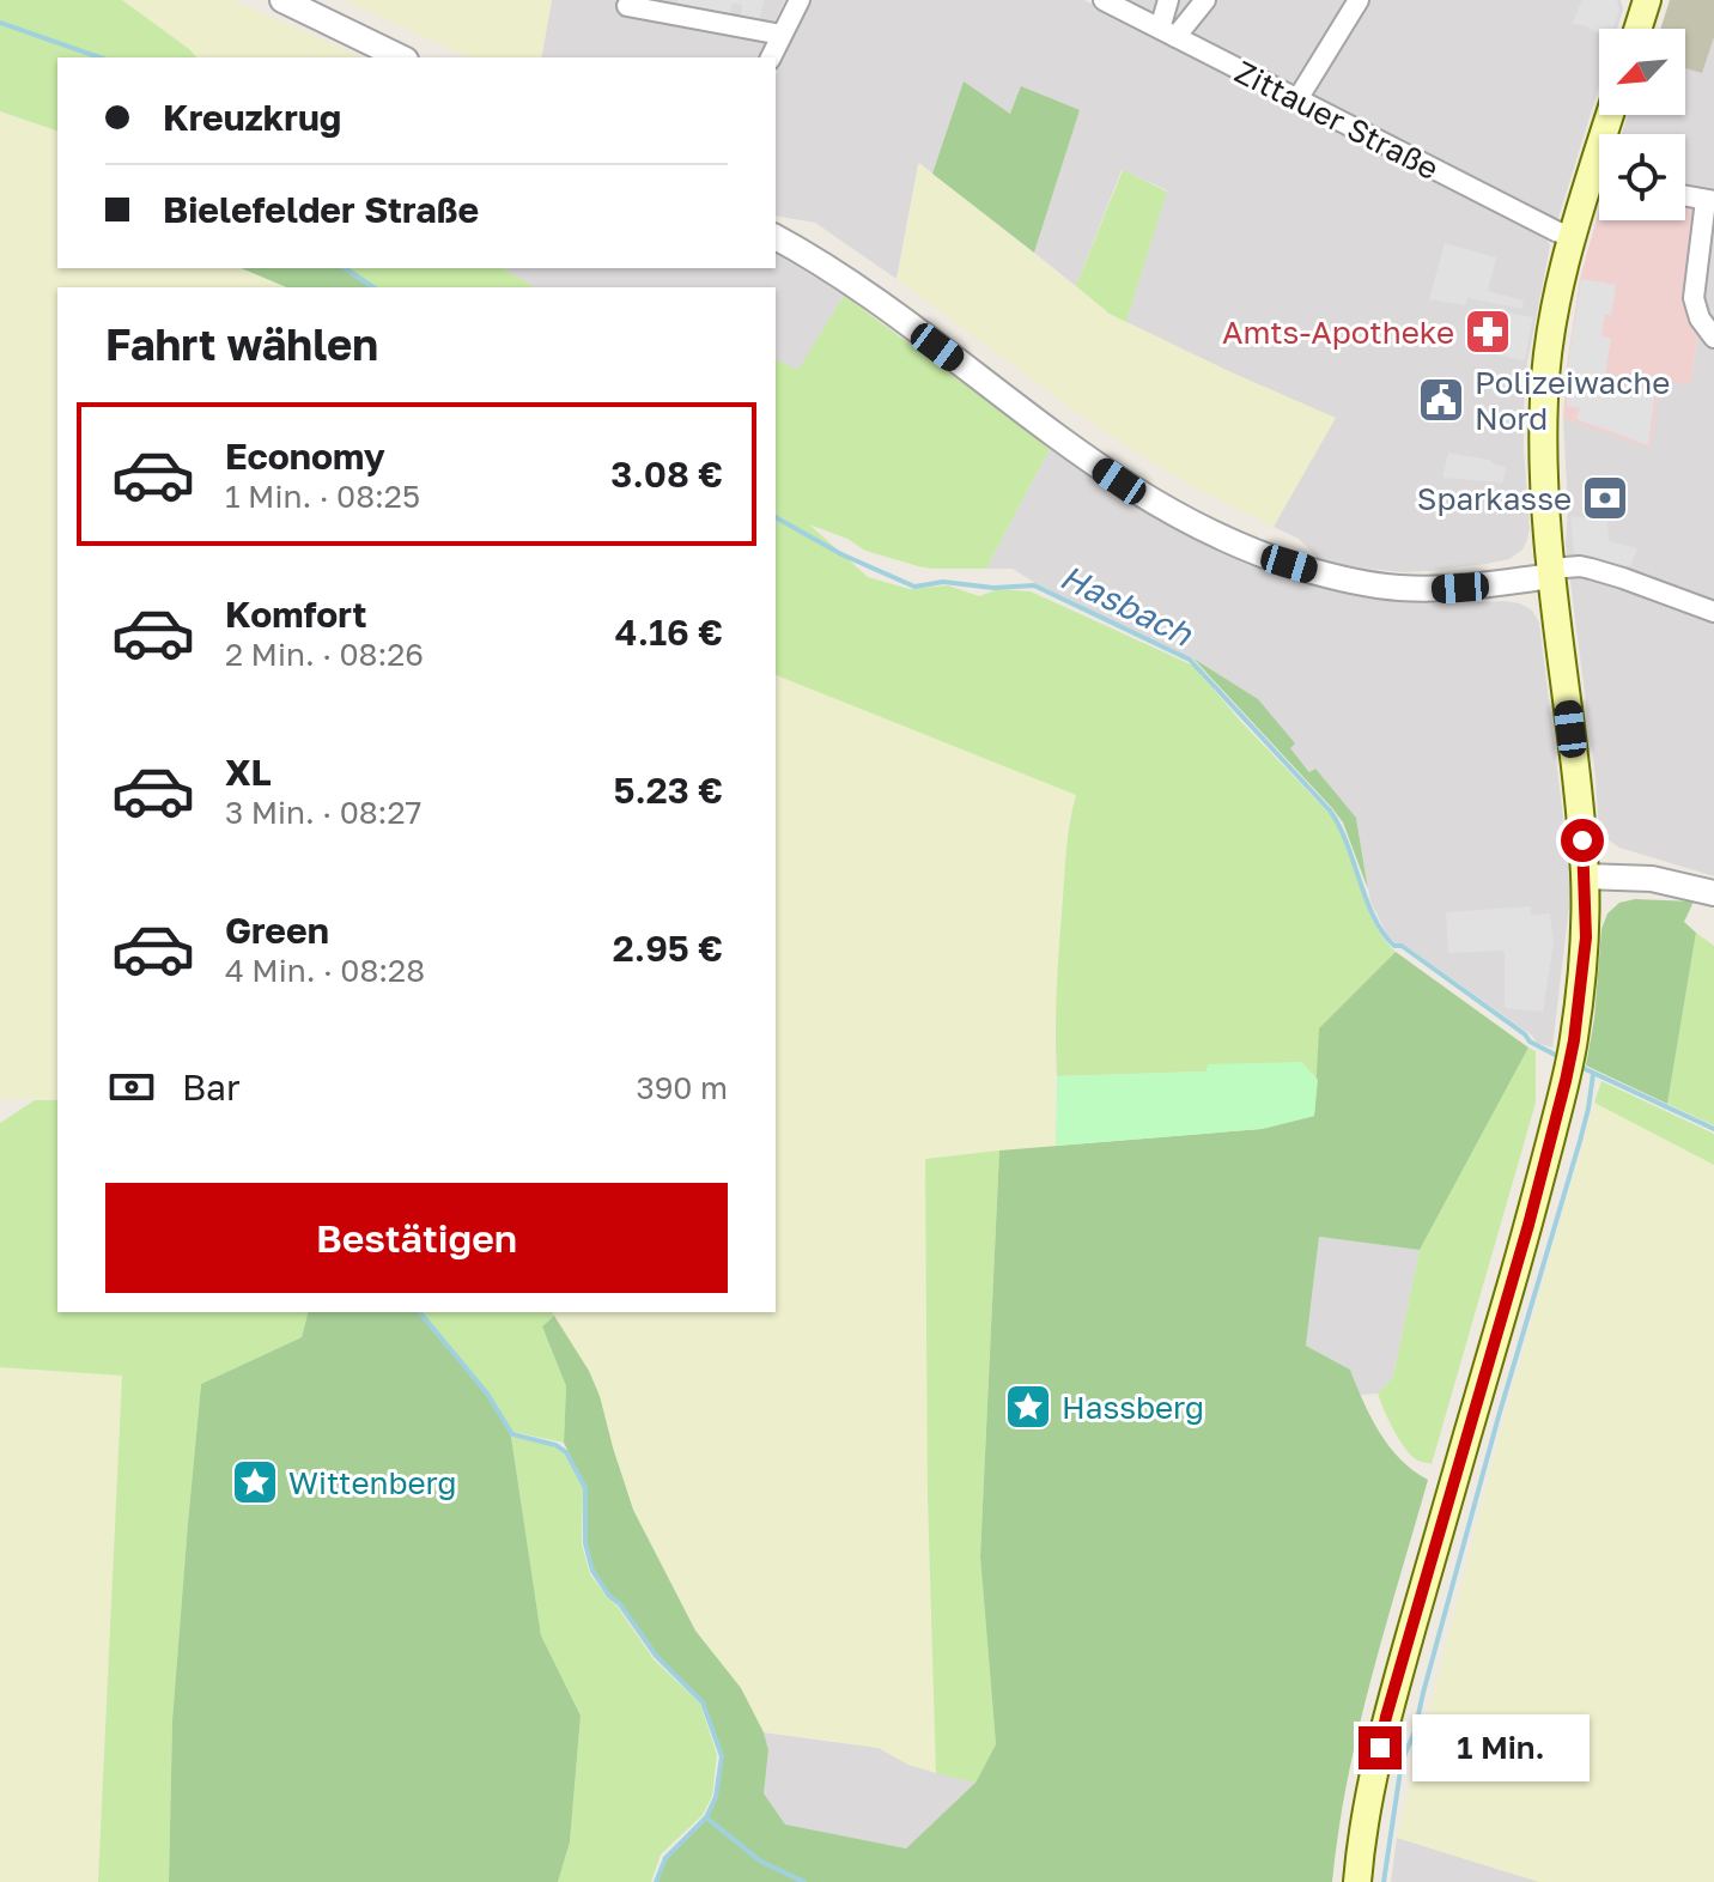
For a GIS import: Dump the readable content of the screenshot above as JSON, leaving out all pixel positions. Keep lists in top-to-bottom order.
{
  "streets": {
    "street": ["Zittauer Straße"]
  },
  "water": ["Hasbach"],
  "places": {
    "pharmacy": ["Amts-Apotheke"],
    "public building": ["Polizeiwache Nord"],
    "bank": ["Sparkasse"],
    "place": ["Hassberg", "Wittenberg"]
  },
  "north": "bottom left",
  "page": {
    "banner": ["Kreuzkrug", "Bielefelder Straße"],
    "heading": "Fahrt wählen",
    "list": [
      {
        "name": "Economy",
        "note": "1 Min. · 08:25",
        "value": "3.08 €"
      },
      {
        "name": "Komfort",
        "note": "2 Min. · 08:26",
        "value": "4.16 €"
      },
      {
        "name": "XL",
        "note": "3 Min. · 08:27",
        "value": "5.23 €"
      },
      {
        "name": "Green",
        "note": "4 Min. · 08:28",
        "value": "2.95 €"
      }
    ],
    "pay": ["Bar", "390 m"],
    "buttons": "Bestätigen",
    "bubble": "1 Min."
  }
}
